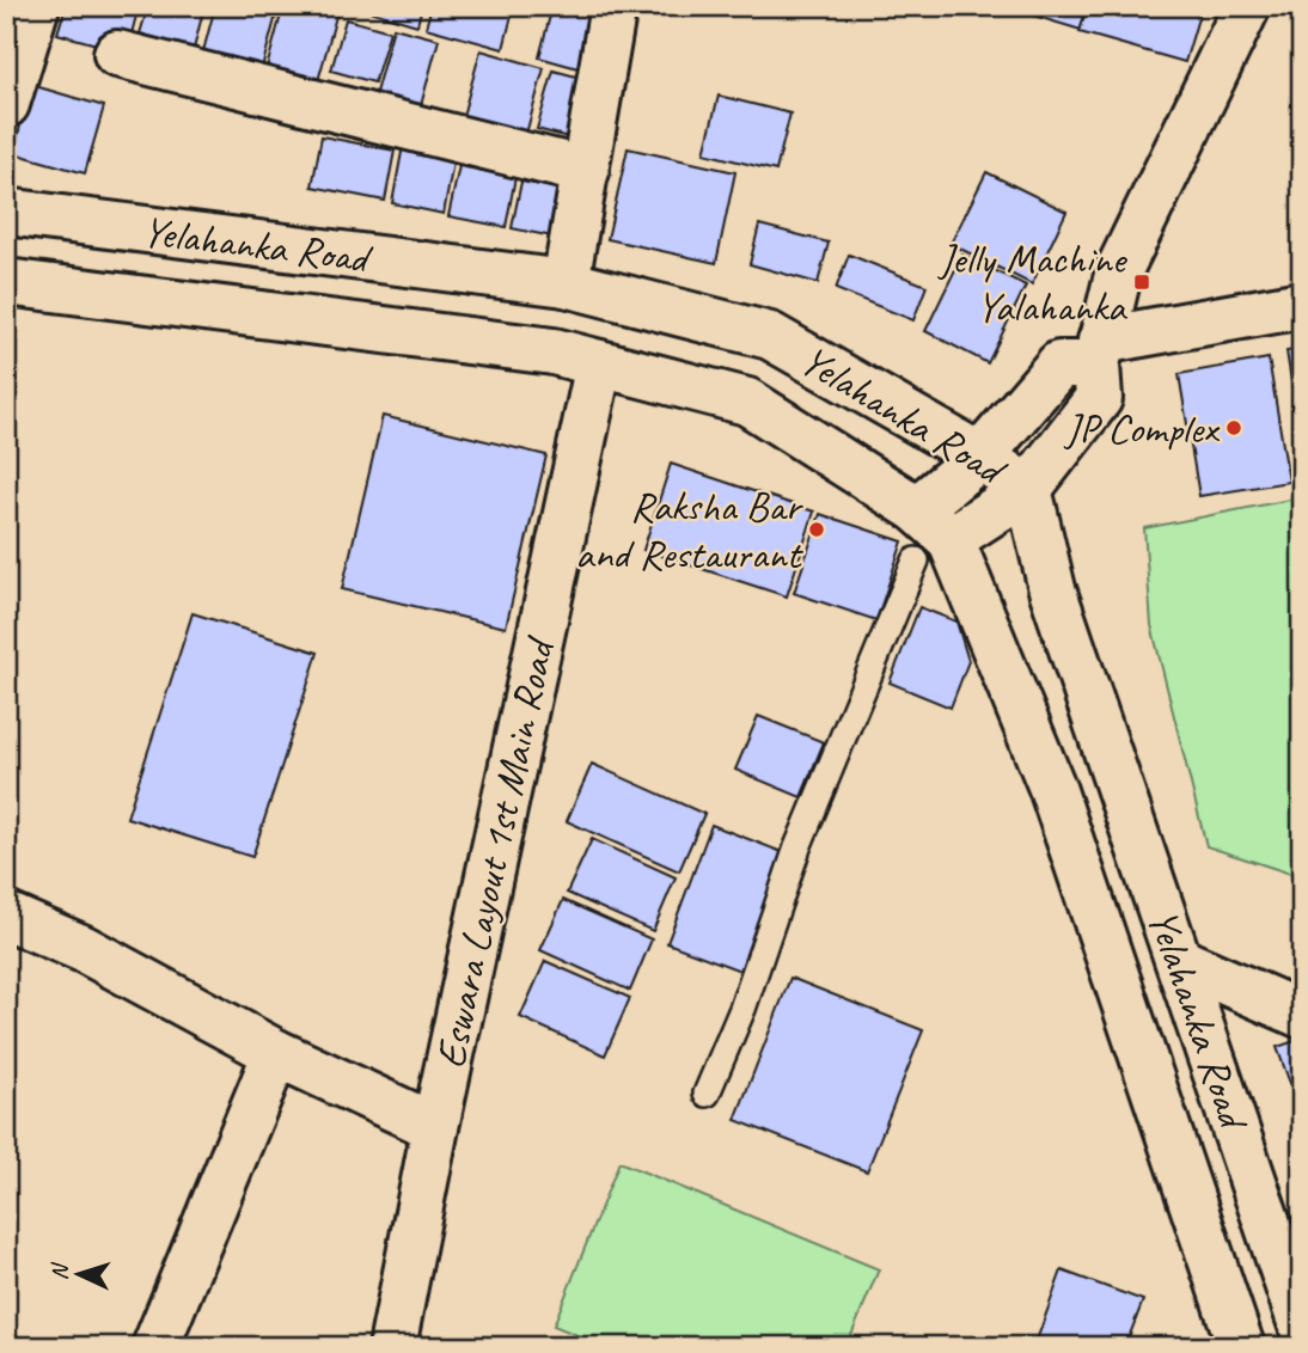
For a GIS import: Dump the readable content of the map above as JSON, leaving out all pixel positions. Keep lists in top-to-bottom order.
{
  "streets": {
    "main road": ["Yelahanka Road", "Eswara Layout 1st Main Road"]
  },
  "crossings": [
    ["Yelahanka Road", "Eswara Layout 1st Main Road"]
  ],
  "places": {
    "transit": ["Jelly Machine Yalahanka"],
    "other": ["JP Complex", "Raksha Bar and Restaurant"]
  },
  "north": "left"
}
